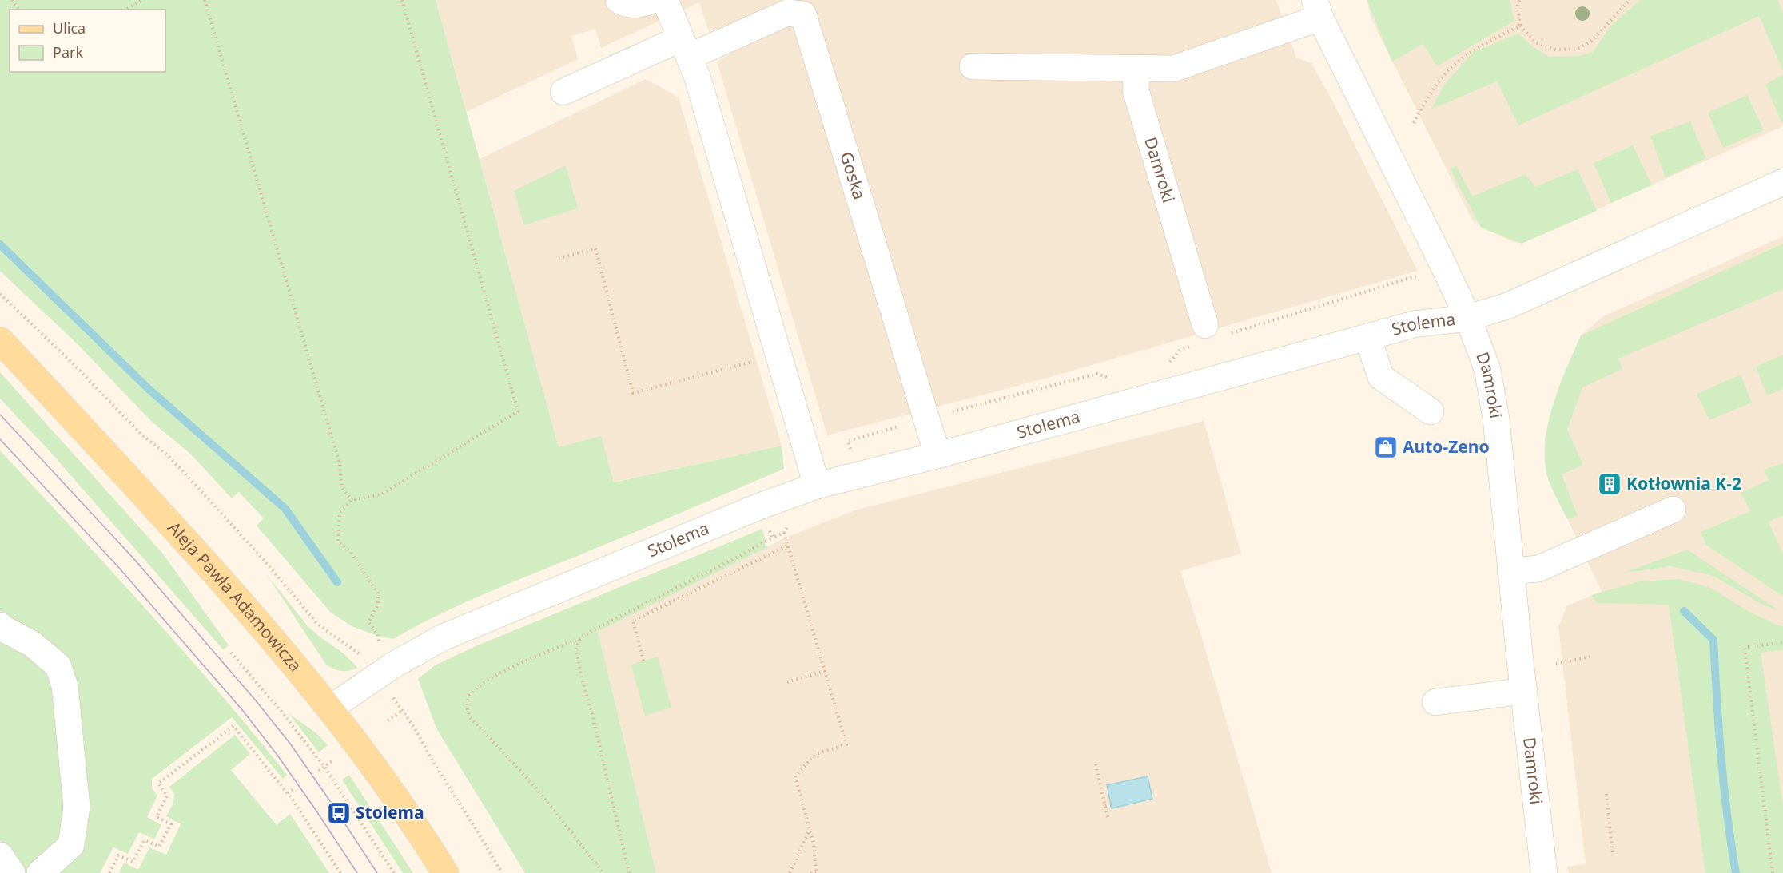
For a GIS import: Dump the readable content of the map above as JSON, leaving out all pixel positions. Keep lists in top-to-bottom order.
{
  "streets": {
    "main road": ["Aleja Pawła Adamowicza"],
    "street": ["Damroki", "Goska", "Stolema"]
  },
  "crossings": [
    ["Damroki", "Stolema"],
    ["Goska", "Stolema"],
    ["Stolema", "Aleja Pawła Adamowicza"]
  ],
  "places": {
    "shop": ["Auto-Zeno"],
    "building": ["Kotłownia K-2"],
    "bus stop": ["Stolema"]
  },
  "legend": ["Ulica", "Park"]
}
